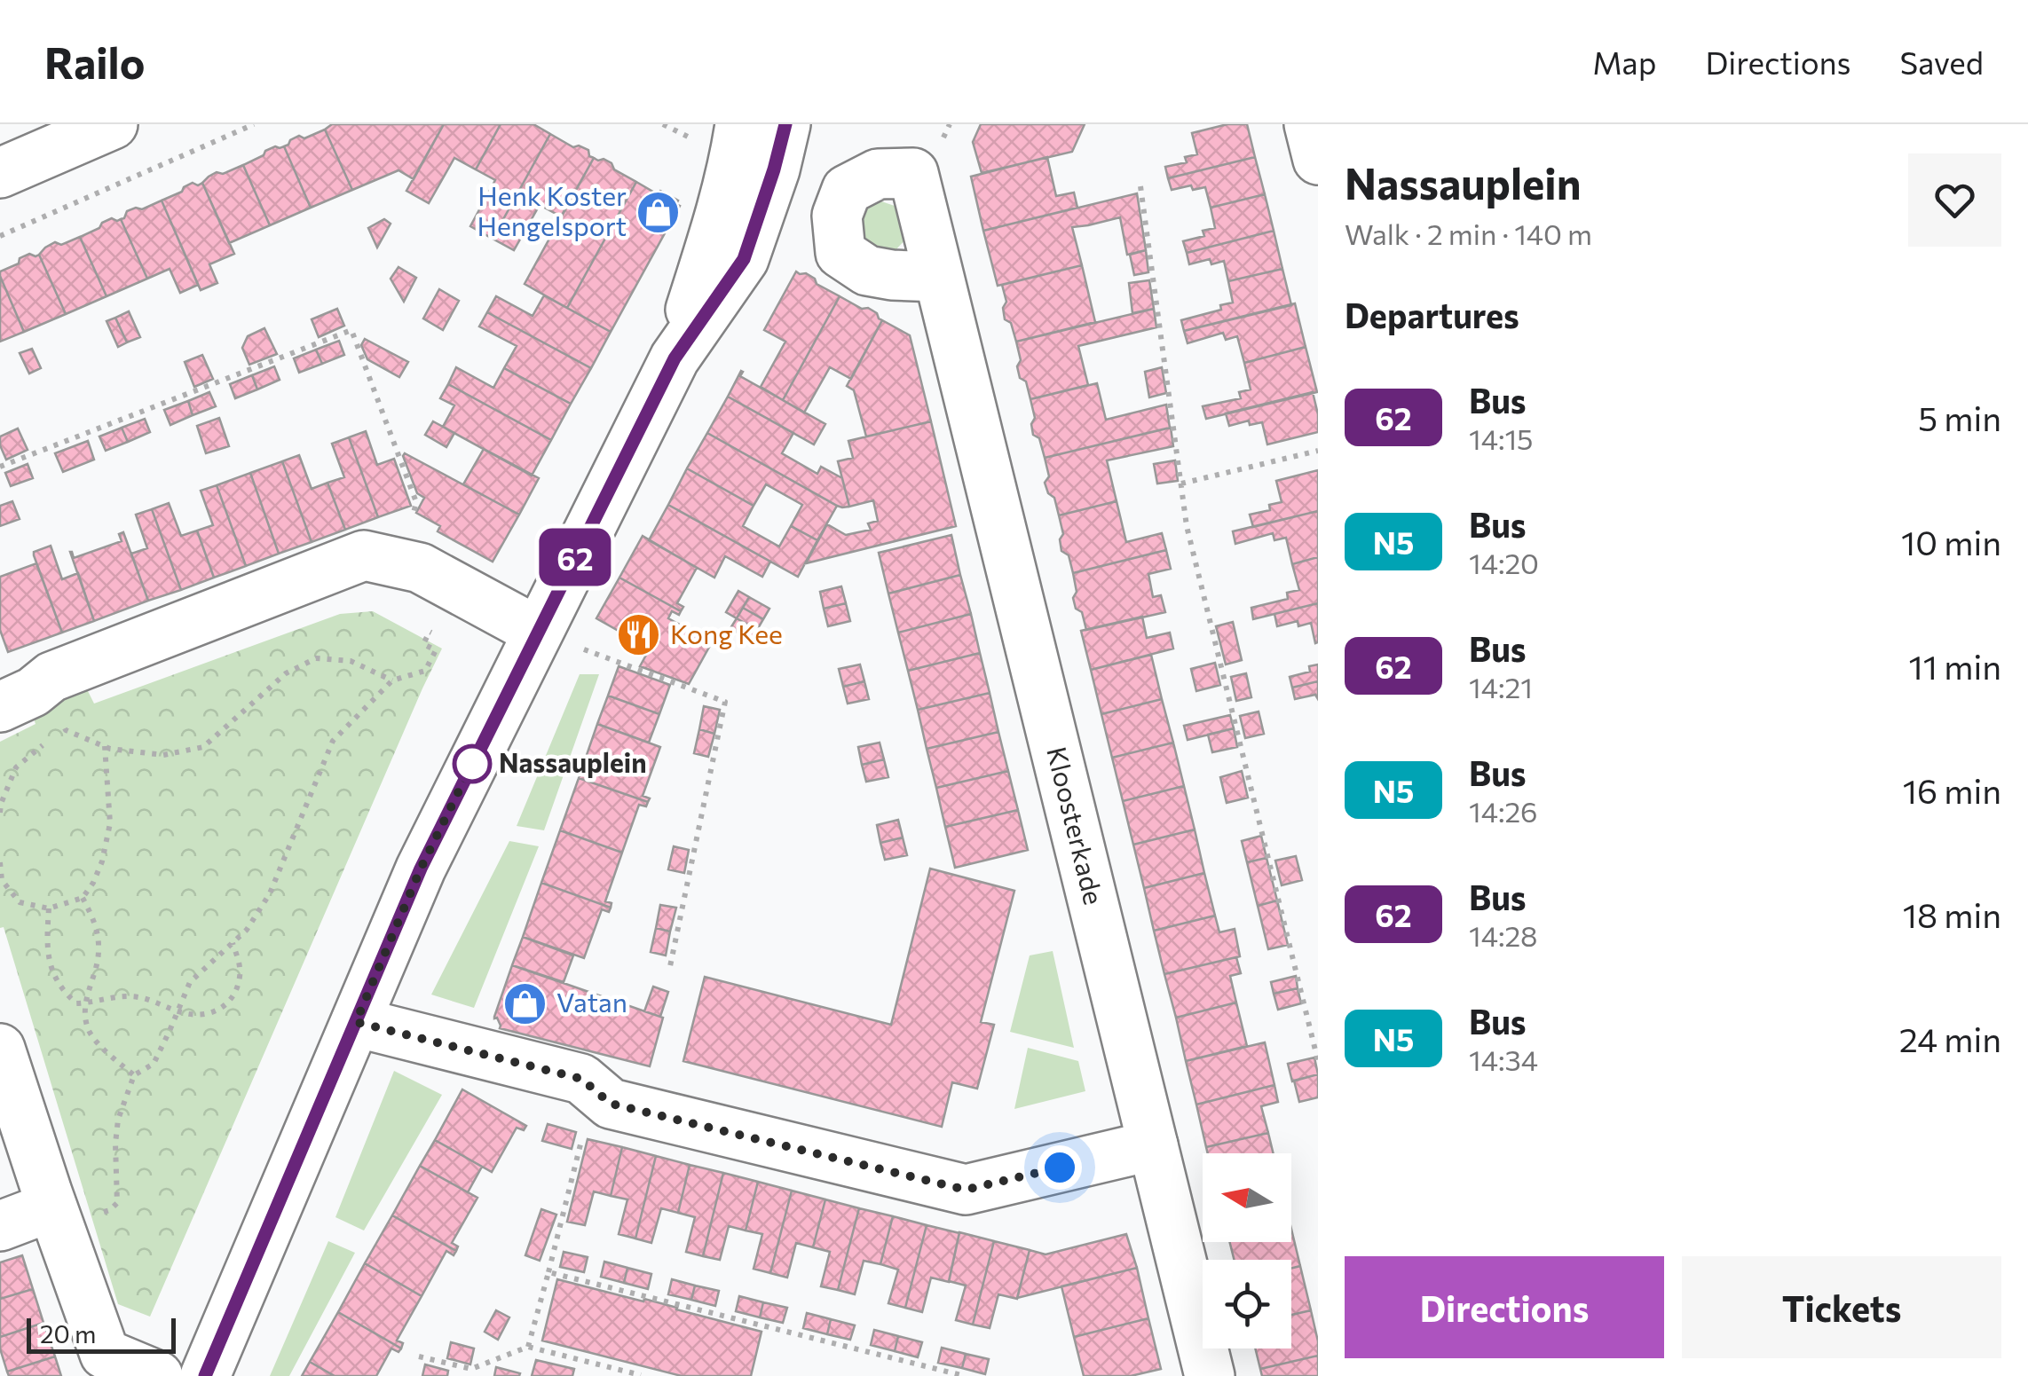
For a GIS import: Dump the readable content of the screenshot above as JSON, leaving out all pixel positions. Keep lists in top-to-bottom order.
{
  "streets": {
    "street": ["Kloosterkade"]
  },
  "places": {
    "shop": ["Henk Koster Hengelsport", "Vatan"],
    "restaurant": ["Kong Kee"],
    "other": ["Nassauplein"]
  },
  "lines": ["bus line 62"],
  "scale_bar": "20 m",
  "north": "left",
  "page": {
    "header": "Railo",
    "nav": ["Map", "Directions", "Saved"],
    "on_map": "62",
    "heading": [
      ["Nassauplein", "Walk · 2 min · 140 m"],
      "Departures"
    ],
    "list": [
      {
        "mark": "62",
        "name": "Bus",
        "note": "14:15",
        "value": "5 min"
      },
      {
        "mark": "N5",
        "name": "Bus",
        "note": "14:20",
        "value": "10 min"
      },
      {
        "mark": "62",
        "name": "Bus",
        "note": "14:21",
        "value": "11 min"
      },
      {
        "mark": "N5",
        "name": "Bus",
        "note": "14:26",
        "value": "16 min"
      },
      {
        "mark": "62",
        "name": "Bus",
        "note": "14:28",
        "value": "18 min"
      },
      {
        "mark": "N5",
        "name": "Bus",
        "note": "14:34",
        "value": "24 min"
      }
    ],
    "buttons": ["Directions", "Tickets"],
    "scale": "20 m"
  }
}
